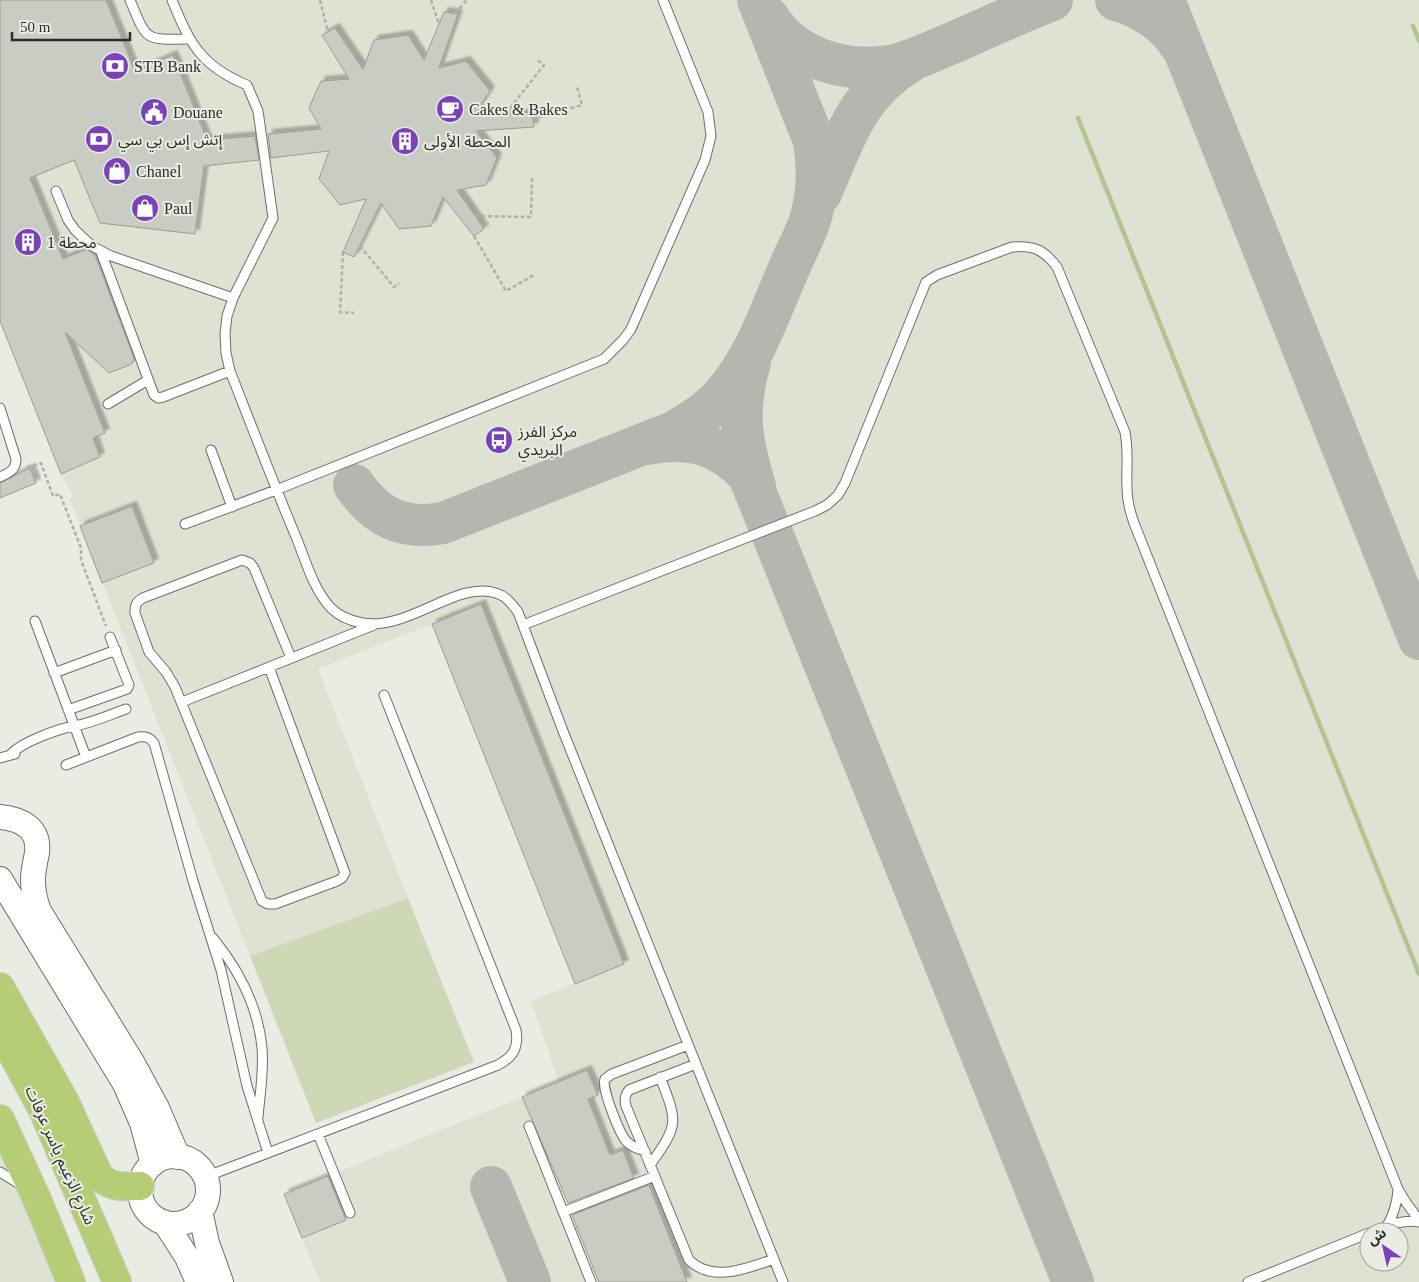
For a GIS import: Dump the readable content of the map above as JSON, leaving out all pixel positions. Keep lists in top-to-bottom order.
{
  "streets": {
    "highway": ["شارع الزعيم ياسر عرفات"]
  },
  "places": {
    "bank": ["STB Bank", "إتش إس بي سي"],
    "cafe": ["Cakes & Bakes"],
    "public building": ["Douane"],
    "building": ["المحطة الأولى", "محطة 1"],
    "shop": ["Chanel", "Paul"],
    "bus stop": ["مركز الفرز البريدي"]
  },
  "scale_bar": "50 m",
  "north": "top left"
}
